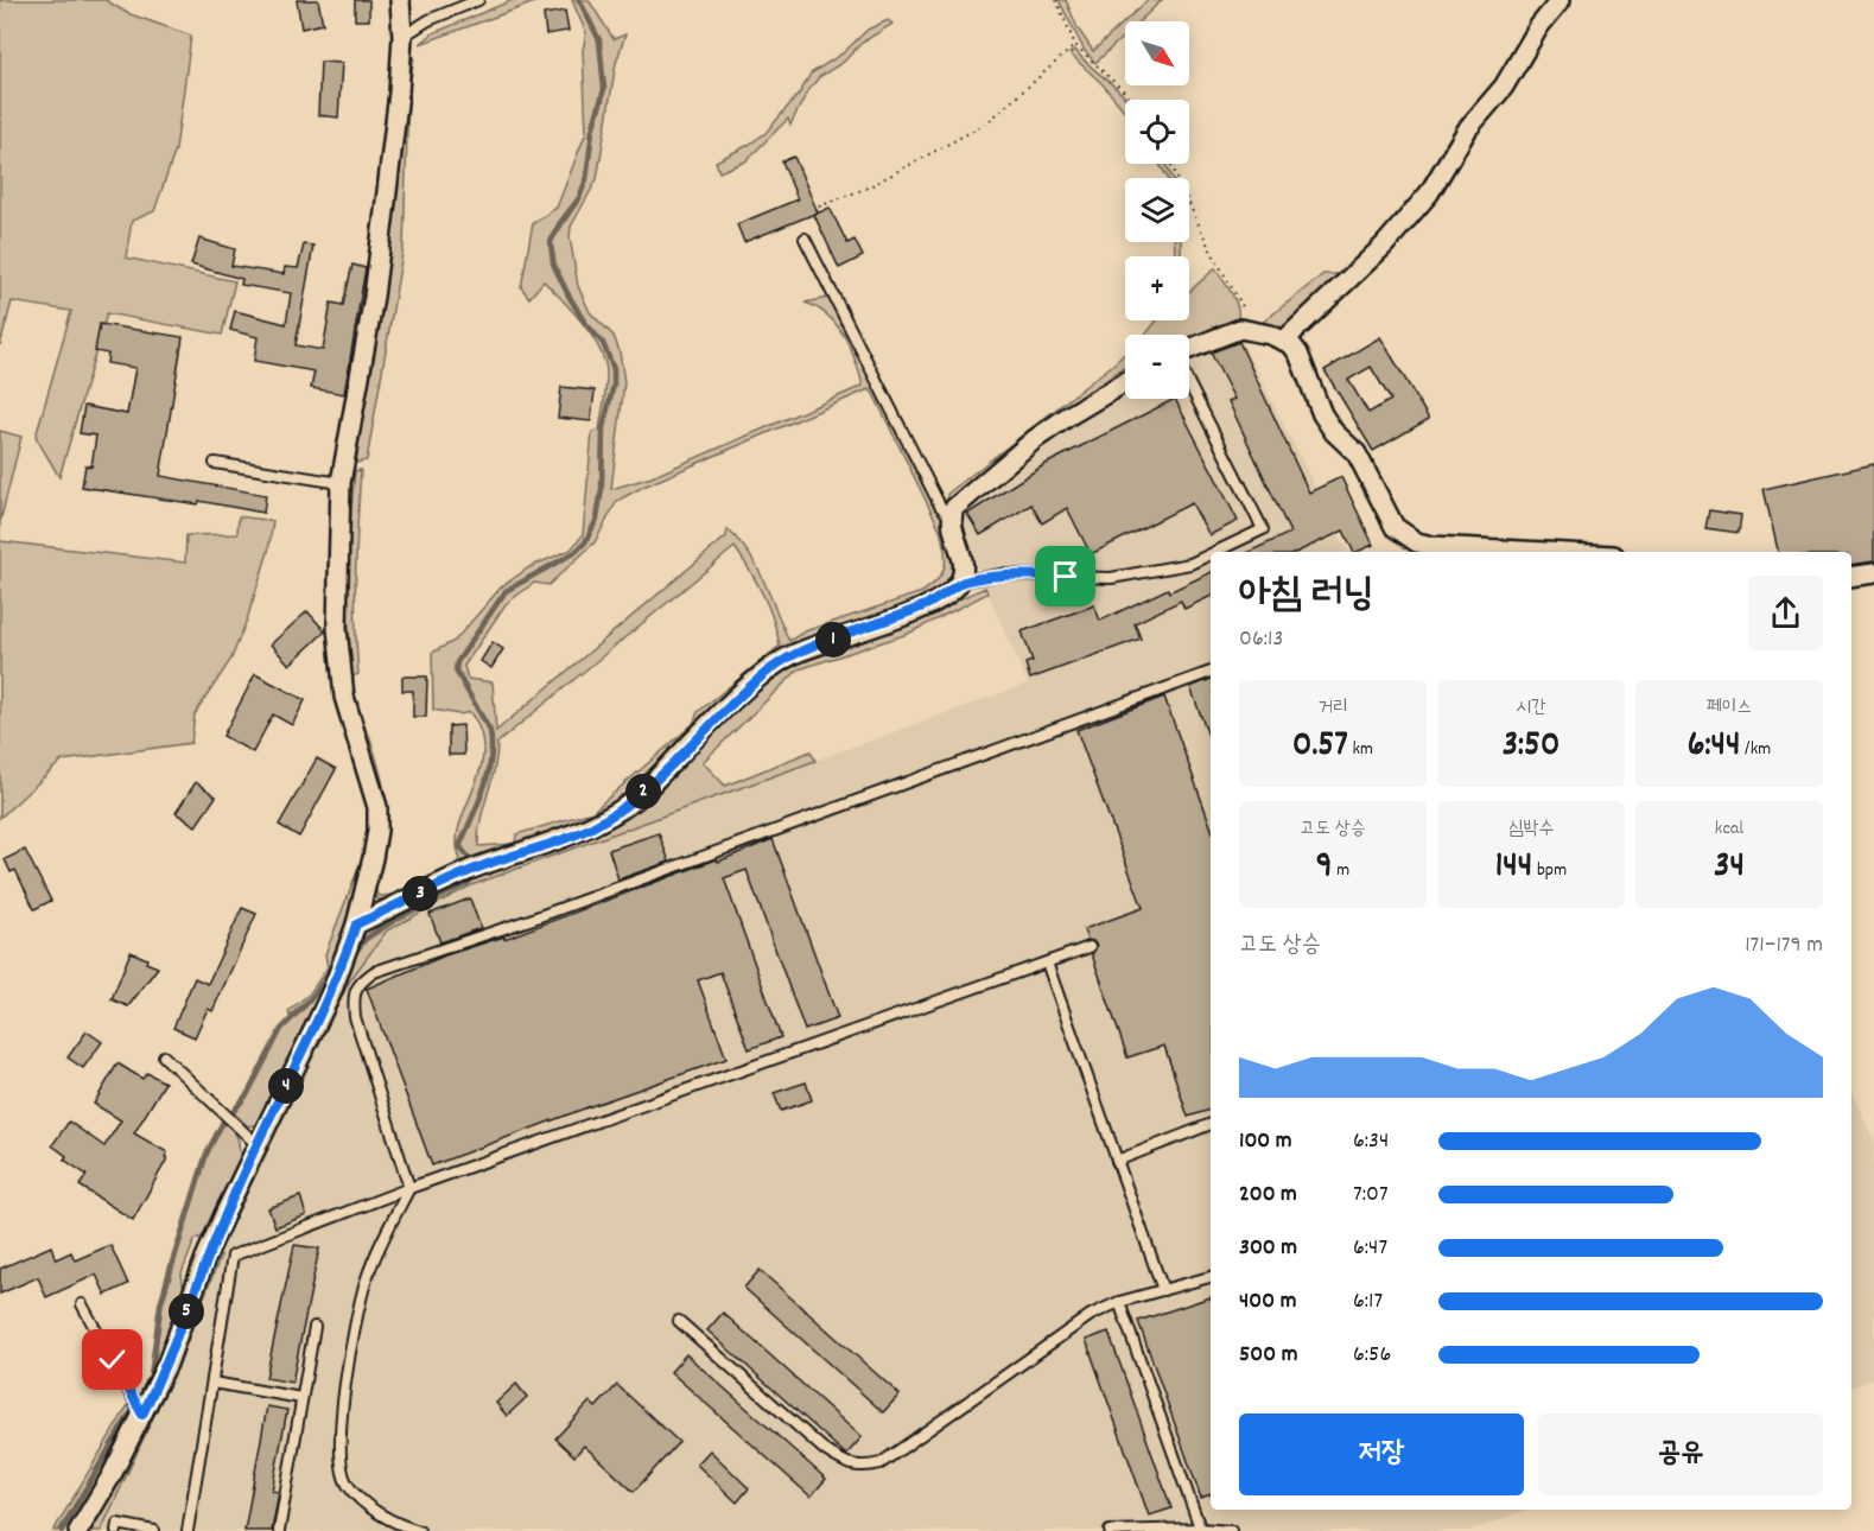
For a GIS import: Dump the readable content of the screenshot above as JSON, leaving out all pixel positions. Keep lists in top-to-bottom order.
{
  "north": "bottom right",
  "page": {
    "map_buttons": ["+", "−"],
    "heading": ["아침 러닝", "06:13"],
    "pins": [
      "1",
      "2",
      "3",
      "4",
      "5"
    ],
    "stats": [
      ["거리", "0.57 km"],
      ["시간", "3:50"],
      ["페이스", "6:44 /km"],
      ["고도 상승", "9 m"],
      ["심박수", "144 bpm"],
      ["kcal", "34"]
    ],
    "chart": ["고도 상승", "171–179 m"],
    "list": [
      {
        "name": "100 m",
        "note": "6:34"
      },
      {
        "name": "200 m",
        "note": "7:07"
      },
      {
        "name": "300 m",
        "note": "6:47"
      },
      {
        "name": "400 m",
        "note": "6:17"
      },
      {
        "name": "500 m",
        "note": "6:56"
      }
    ],
    "buttons": ["저장", "공유"]
  }
}
